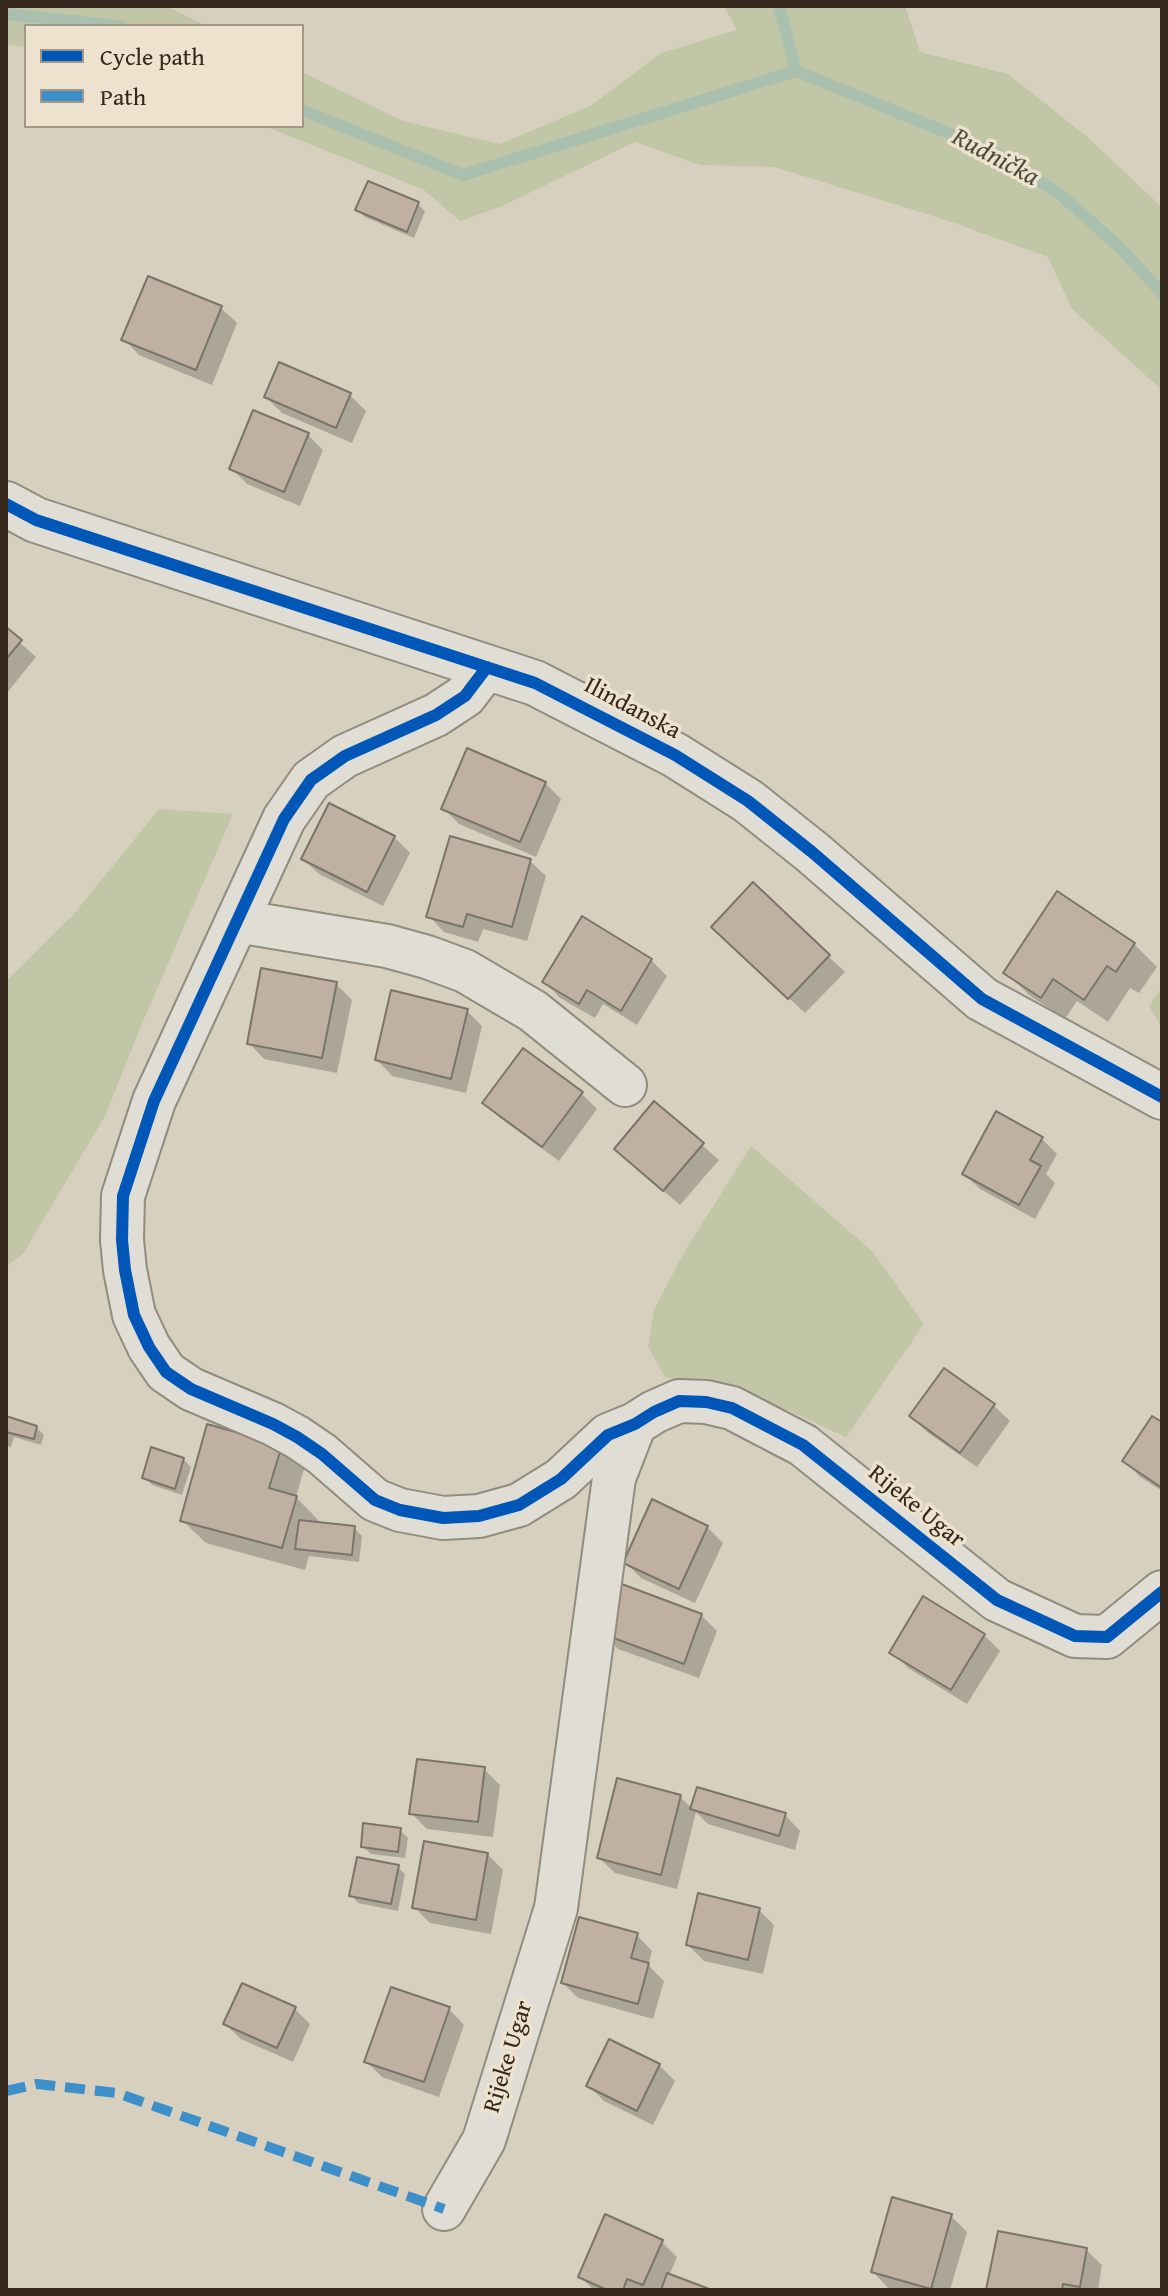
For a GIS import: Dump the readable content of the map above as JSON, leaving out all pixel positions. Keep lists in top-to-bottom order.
{
  "streets": {
    "street": ["Ilindanska", "Rijeke Ugar"]
  },
  "water": ["Rudnička"],
  "legend": ["Cycle path", "Path"]
}
